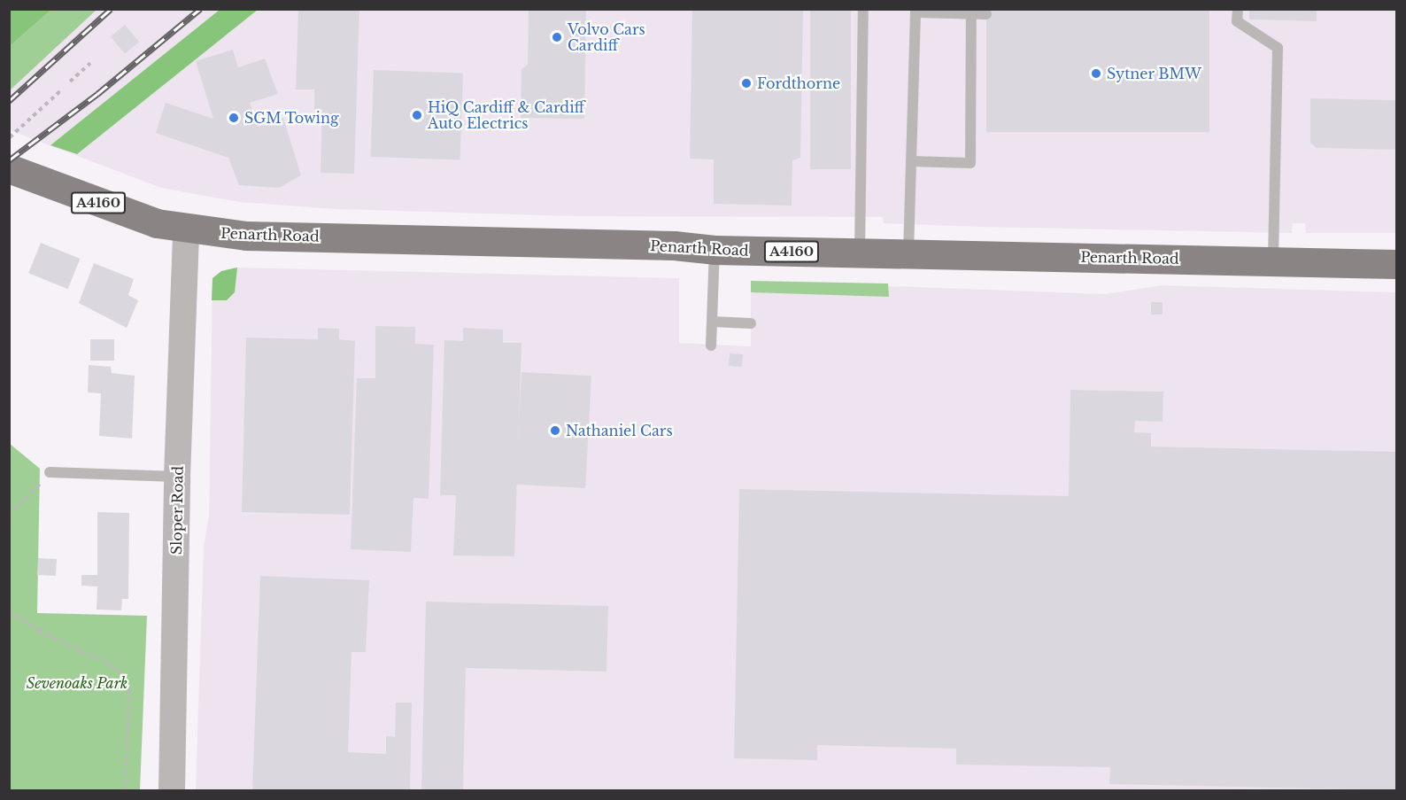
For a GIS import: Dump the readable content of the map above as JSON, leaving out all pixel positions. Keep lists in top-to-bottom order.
{
  "streets": {
    "main road": ["A4160", "Penarth Road"],
    "street": ["Sloper Road"]
  },
  "crossings": [
    ["Penarth Road", "Sloper Road"]
  ],
  "parks": ["Sevenoaks Park"],
  "places": [
    "Volvo Cars Cardiff",
    "Sytner BMW",
    "Fordthorne",
    "HiQ Cardiff & Cardiff Auto Electrics",
    "SGM Towing",
    "Nathaniel Cars"
  ]
}
